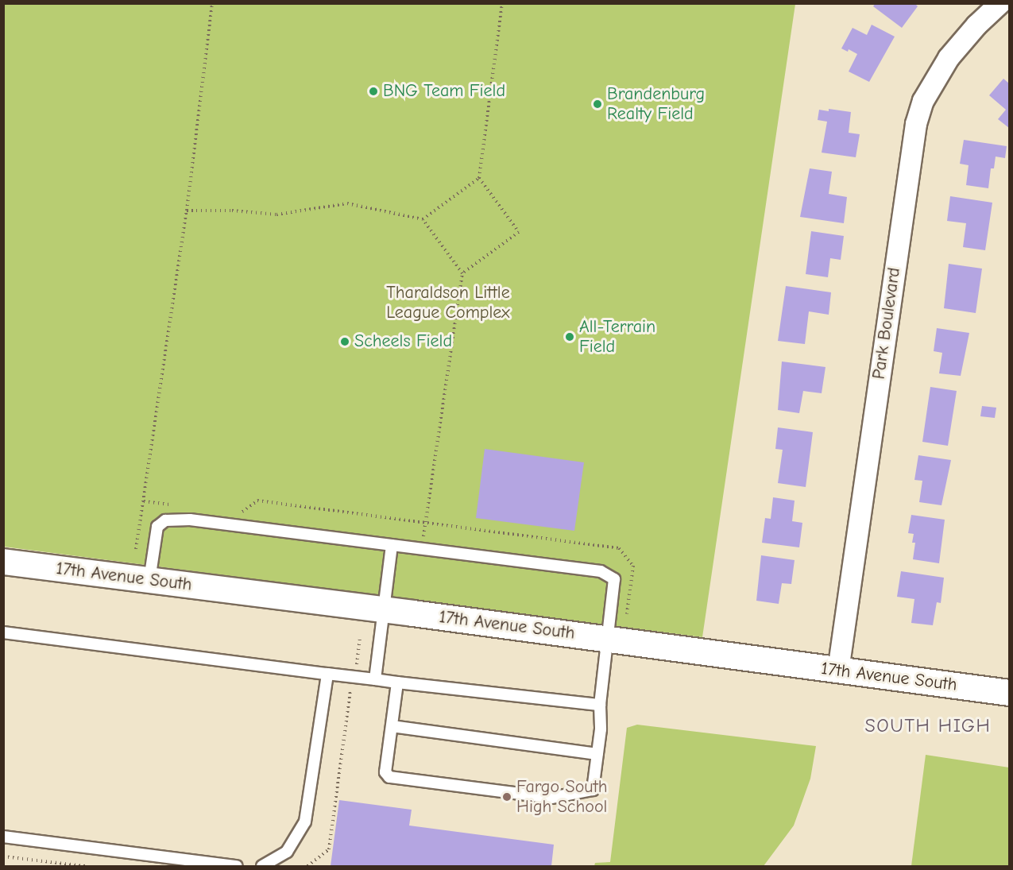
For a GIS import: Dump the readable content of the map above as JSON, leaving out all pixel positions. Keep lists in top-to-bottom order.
{
  "streets": {
    "street": ["Park Boulevard", "17th Avenue South"]
  },
  "crossings": [
    ["Park Boulevard", "17th Avenue South"]
  ],
  "districts": ["SOUTH HIGH"],
  "parks": ["Tharaldson Little League Complex"],
  "places": [
    "BNG Team Field",
    "Brandenburg Realty Field",
    "All-Terrain Field",
    "Scheels Field",
    "Fargo South High School"
  ]
}
